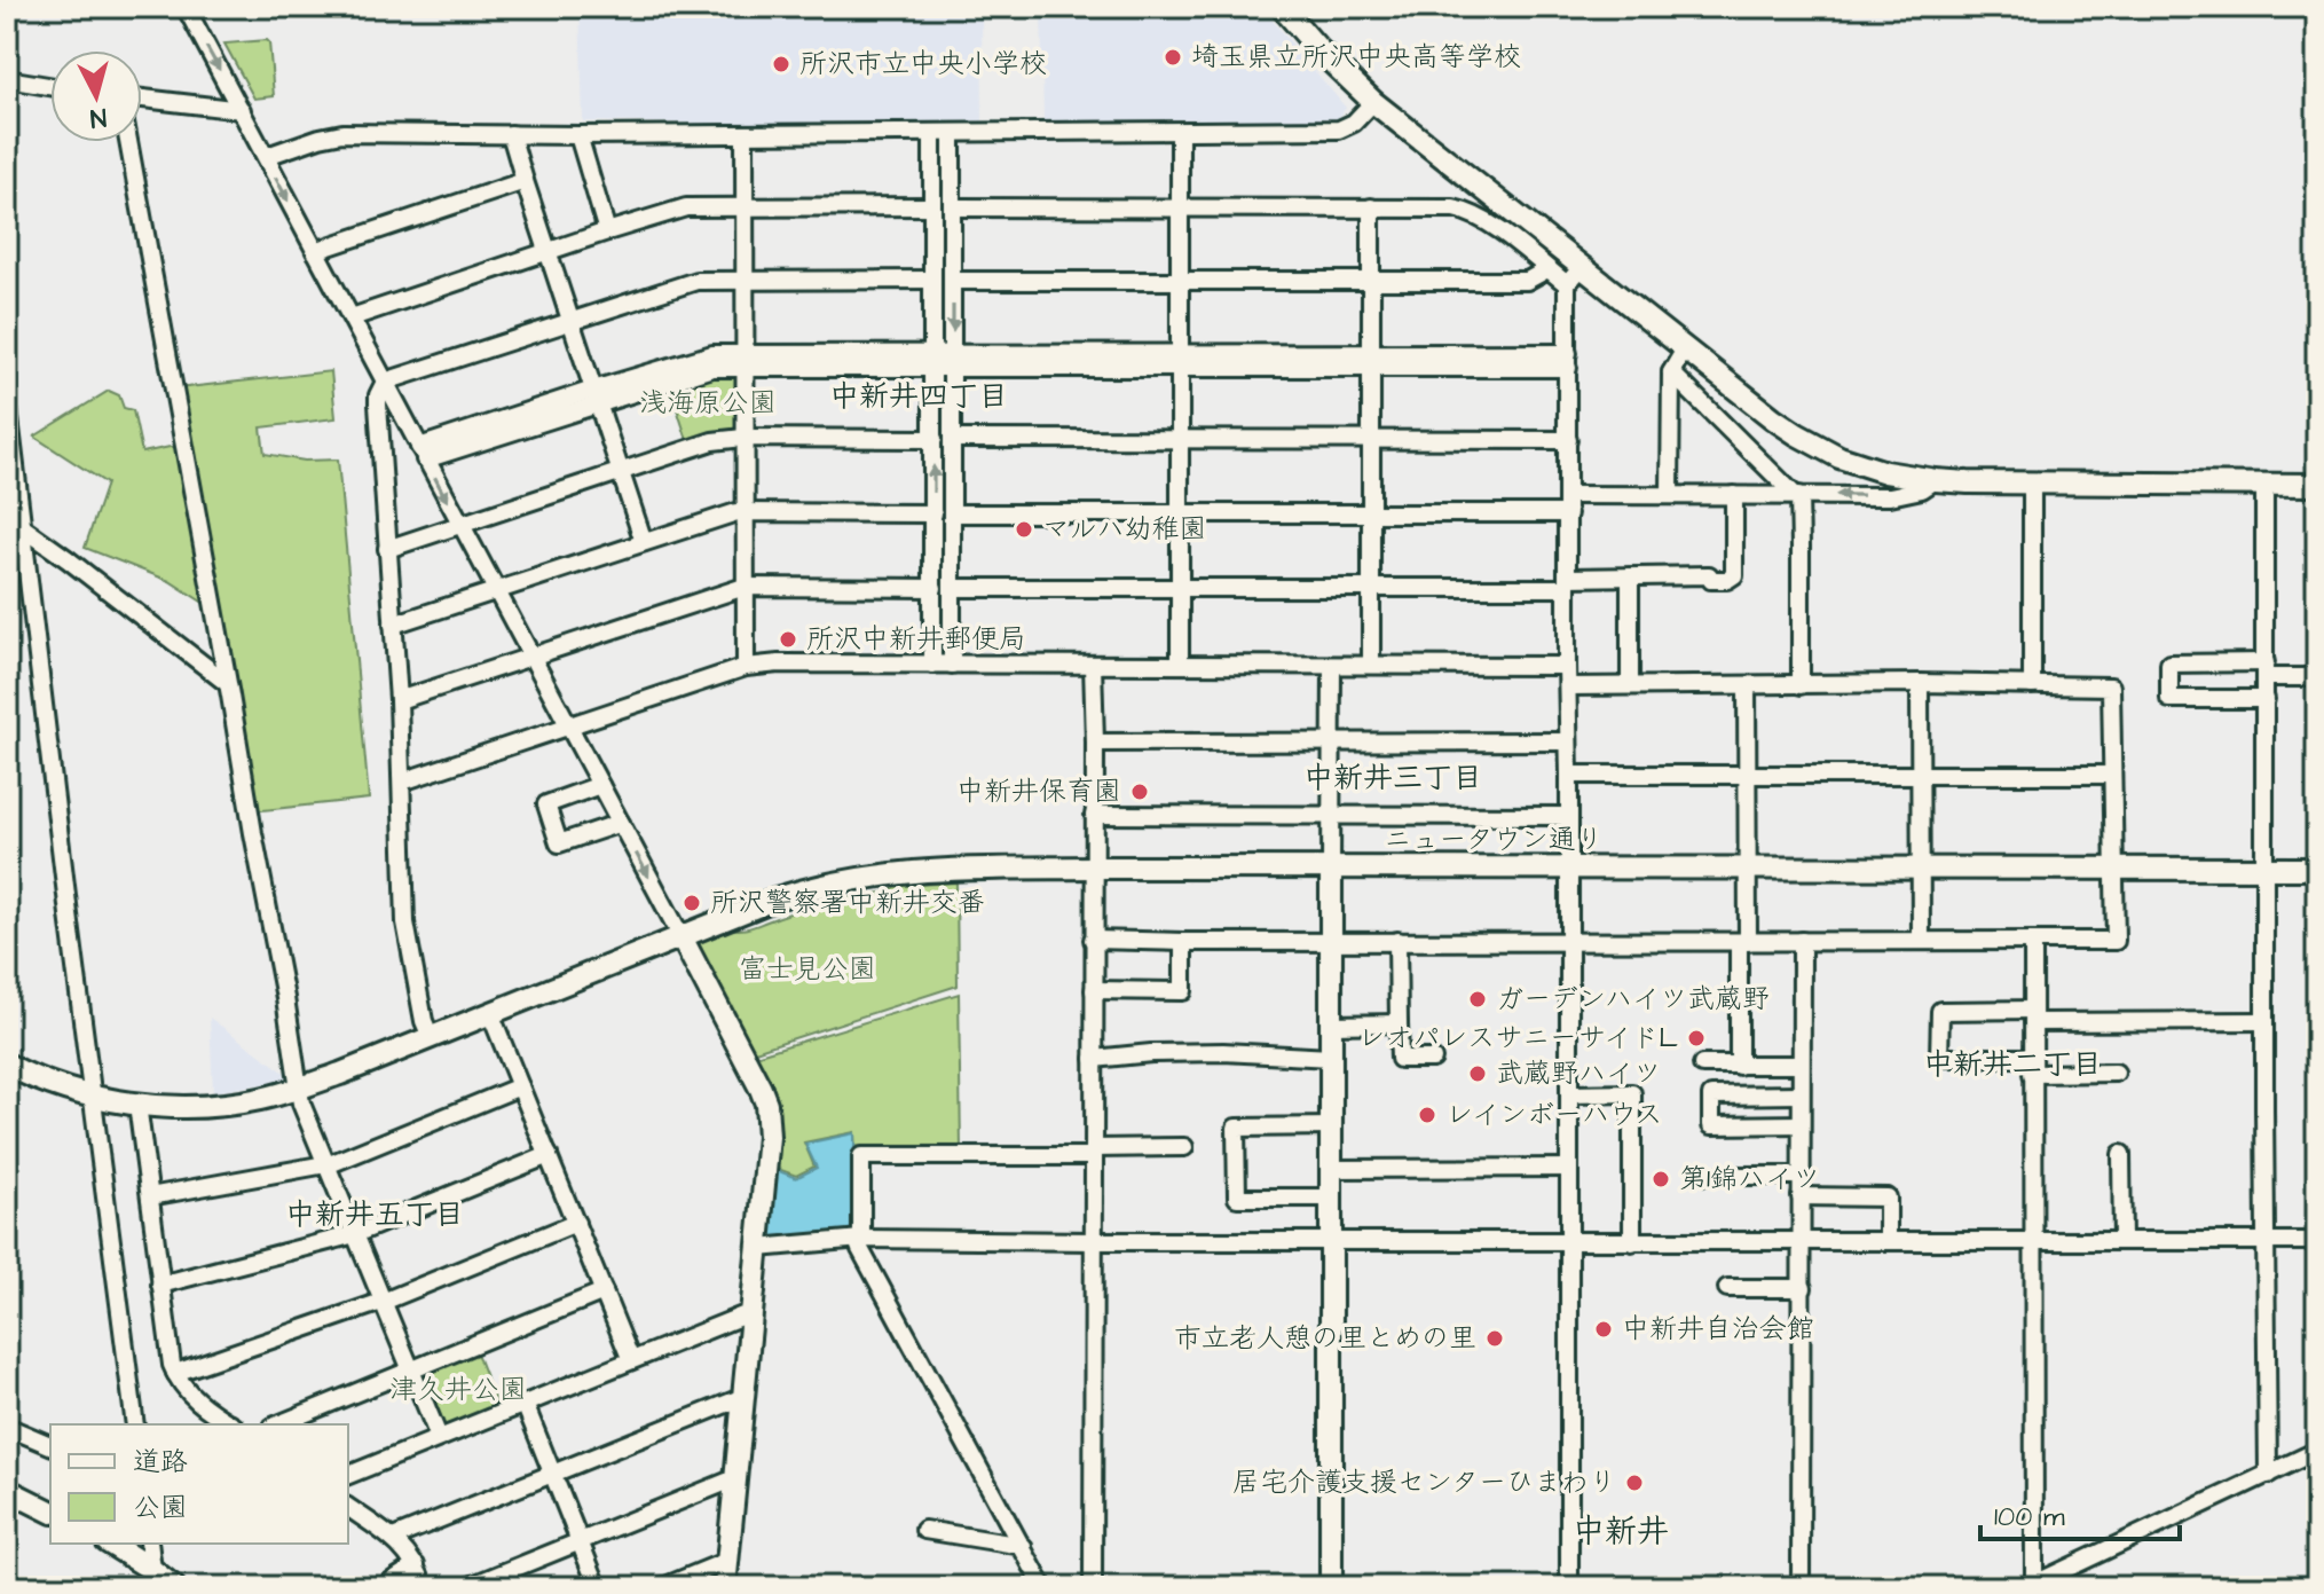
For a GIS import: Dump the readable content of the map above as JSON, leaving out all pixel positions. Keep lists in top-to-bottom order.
{
  "streets": {
    "street": ["ニュータウン通り"]
  },
  "districts": [
    "中新井四丁目",
    "中新井三丁目",
    "中新井二丁目",
    "中新井五丁目",
    "中新井"
  ],
  "parks": ["浅海原公園", "富士見公園", "津久井公園"],
  "places": [
    "埼玉県立所沢中央高等学校",
    "所沢市立中央小学校",
    "マルハ幼稚園",
    "所沢中新井郵便局",
    "中新井保育園",
    "所沢警察署中新井交番",
    "ガーデンハイツ武蔵野",
    "レオパレスサニーサイドL",
    "武蔵野ハイツ",
    "レインボーハウス",
    "第1錦ハイツ",
    "中新井自治会館",
    "市立老人憩の里とめの里",
    "居宅介護支援センターひまわり"
  ],
  "legend": ["道路", "公園"],
  "scale_bar": "100 m",
  "north": "bottom"
}
